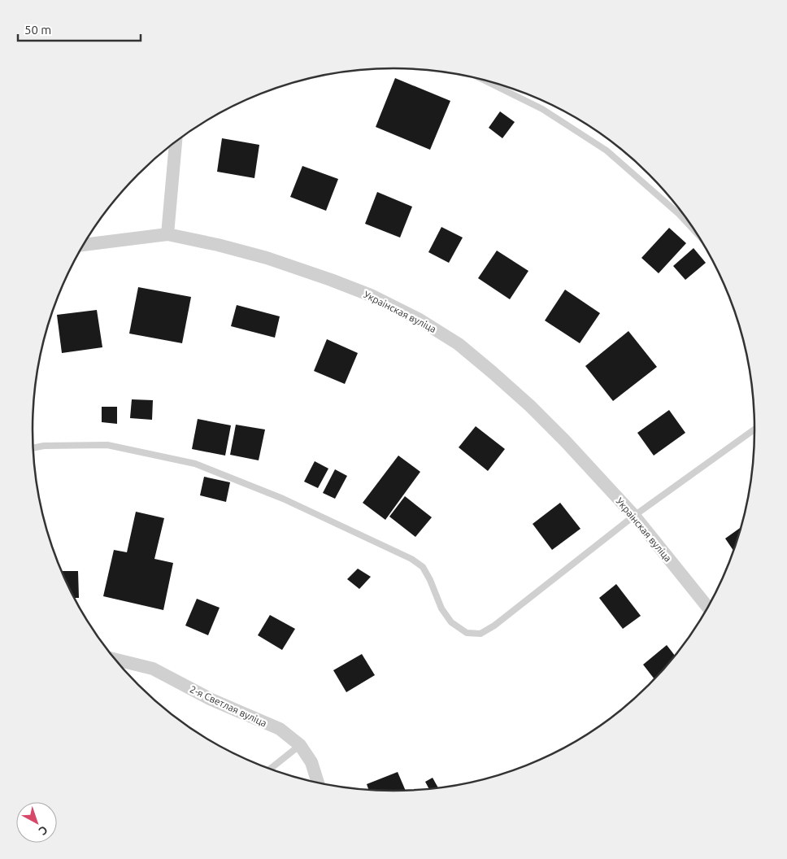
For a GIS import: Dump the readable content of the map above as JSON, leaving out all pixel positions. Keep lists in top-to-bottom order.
{
  "streets": {
    "street": ["Украінская вуліца", "2-я Светлая вуліца"]
  },
  "scale_bar": "50 m",
  "north": "bottom right"
}
